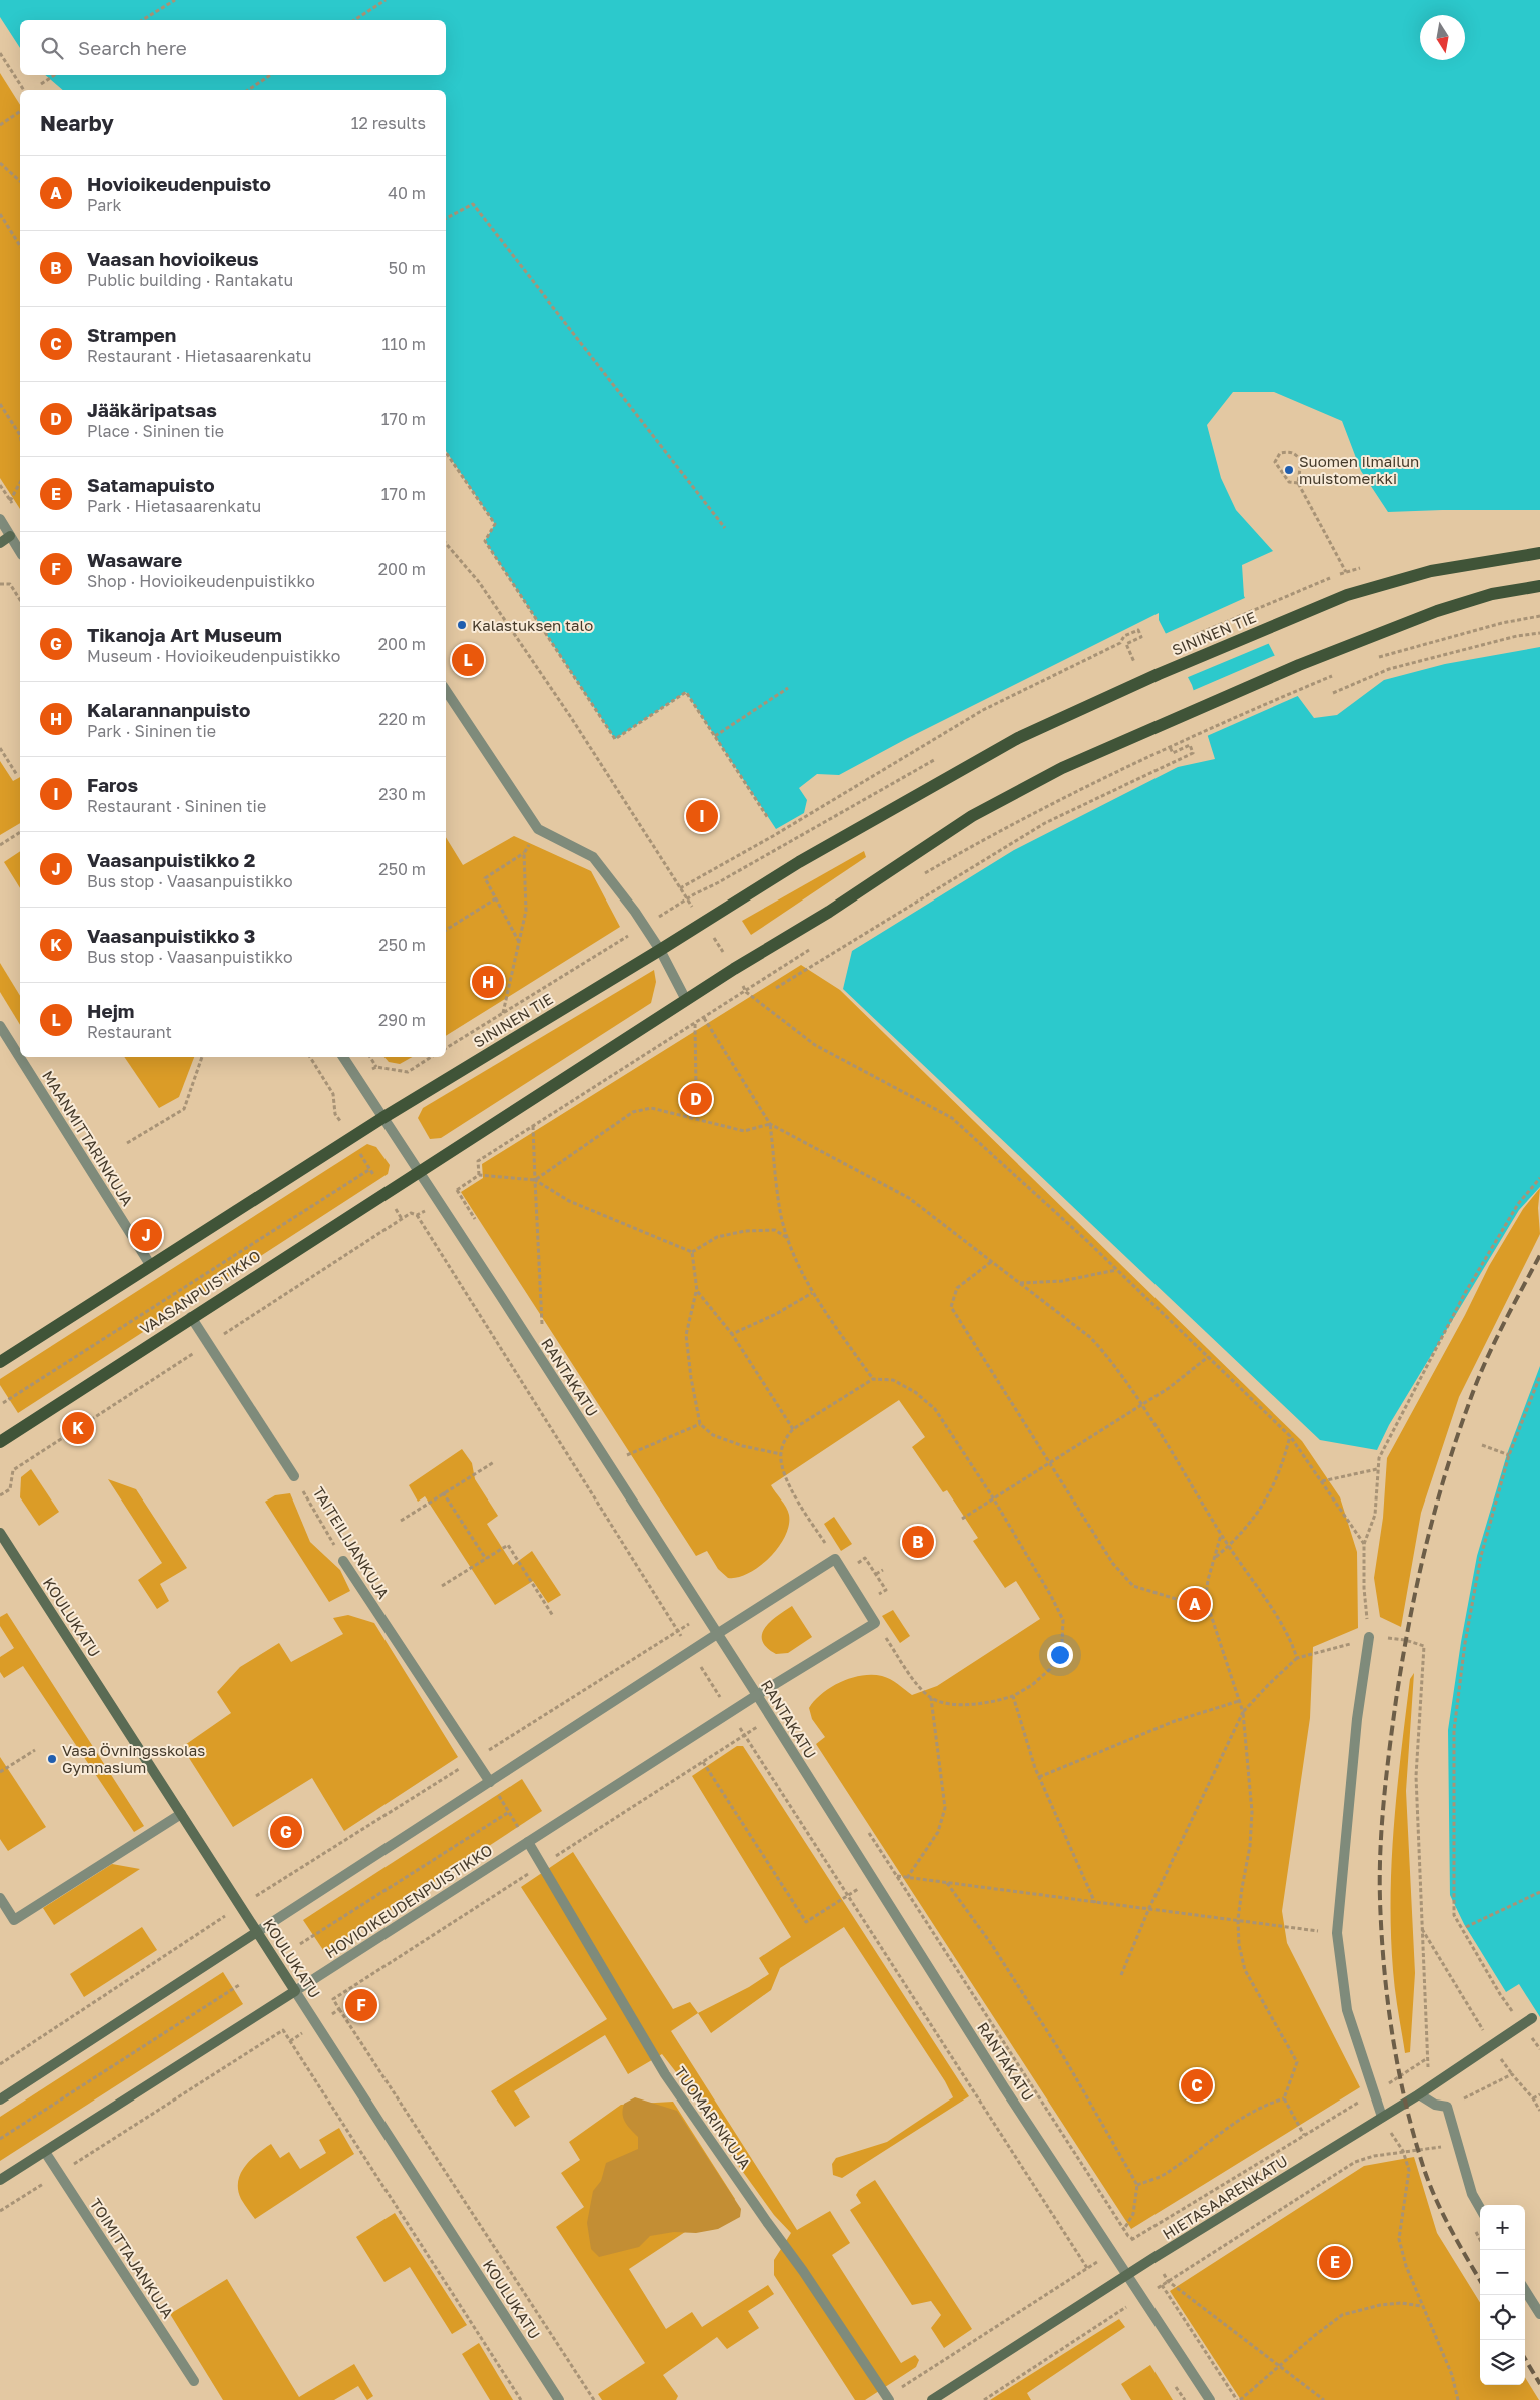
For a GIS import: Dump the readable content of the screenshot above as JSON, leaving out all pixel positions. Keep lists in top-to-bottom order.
{
  "streets": {
    "main road": [
      "SININEN TIE",
      "VAASANPUISTIKKO",
      "KOULUKATU",
      "HOVIOIKEUDENPUISTIKKO",
      "HIETASAARENKATU"
    ],
    "street": [
      "MAANMITTARINKUJA",
      "RANTAKATU",
      "TAITEILIJANKUJA",
      "TUOMARINKUJA",
      "TOIMITTAJANKUJA"
    ]
  },
  "crossings": [
    ["SININEN TIE", "RANTAKATU"],
    ["VAASANPUISTIKKO", "RANTAKATU"],
    ["RANTAKATU", "HOVIOIKEUDENPUISTIKKO"],
    ["RANTAKATU", "HIETASAARENKATU"],
    ["KOULUKATU", "HOVIOIKEUDENPUISTIKKO"],
    ["HOVIOIKEUDENPUISTIKKO", "TUOMARINKUJA"],
    ["HOVIOIKEUDENPUISTIKKO", "TOIMITTAJANKUJA"]
  ],
  "places": ["Suomen ilmailun muistomerkki", "Kalastuksen talo", "Vasa Övningsskolas Gymnasium"],
  "north": "bottom",
  "page": {
    "search": "Search here",
    "heading": ["Nearby", "12 results"],
    "list": [
      {
        "mark": "A",
        "name": "Hovioikeudenpuisto",
        "note": "Park",
        "value": "40 m"
      },
      {
        "mark": "B",
        "name": "Vaasan hovioikeus",
        "note": "Public building · Rantakatu",
        "value": "50 m"
      },
      {
        "mark": "C",
        "name": "Strampen",
        "note": "Restaurant · Hietasaarenkatu",
        "value": "110 m"
      },
      {
        "mark": "D",
        "name": "Jääkäripatsas",
        "note": "Place · Sininen tie",
        "value": "170 m"
      },
      {
        "mark": "E",
        "name": "Satamapuisto",
        "note": "Park · Hietasaarenkatu",
        "value": "170 m"
      },
      {
        "mark": "F",
        "name": "Wasaware",
        "note": "Shop · Hovioikeudenpuistikko",
        "value": "200 m"
      },
      {
        "mark": "G",
        "name": "Tikanoja Art Museum",
        "note": "Museum · Hovioikeudenpuistikko",
        "value": "200 m"
      },
      {
        "mark": "H",
        "name": "Kalarannanpuisto",
        "note": "Park · Sininen tie",
        "value": "220 m"
      },
      {
        "mark": "I",
        "name": "Faros",
        "note": "Restaurant · Sininen tie",
        "value": "230 m"
      },
      {
        "mark": "J",
        "name": "Vaasanpuistikko 2",
        "note": "Bus stop · Vaasanpuistikko",
        "value": "250 m"
      },
      {
        "mark": "K",
        "name": "Vaasanpuistikko 3",
        "note": "Bus stop · Vaasanpuistikko",
        "value": "250 m"
      },
      {
        "mark": "L",
        "name": "Hejm",
        "note": "Restaurant",
        "value": "290 m"
      }
    ],
    "pins": [
      "L",
      "I",
      "H",
      "D",
      "J",
      "K",
      "B",
      "A",
      "G",
      "F",
      "C",
      "E"
    ],
    "map_buttons": ["+", "−"]
  }
}
